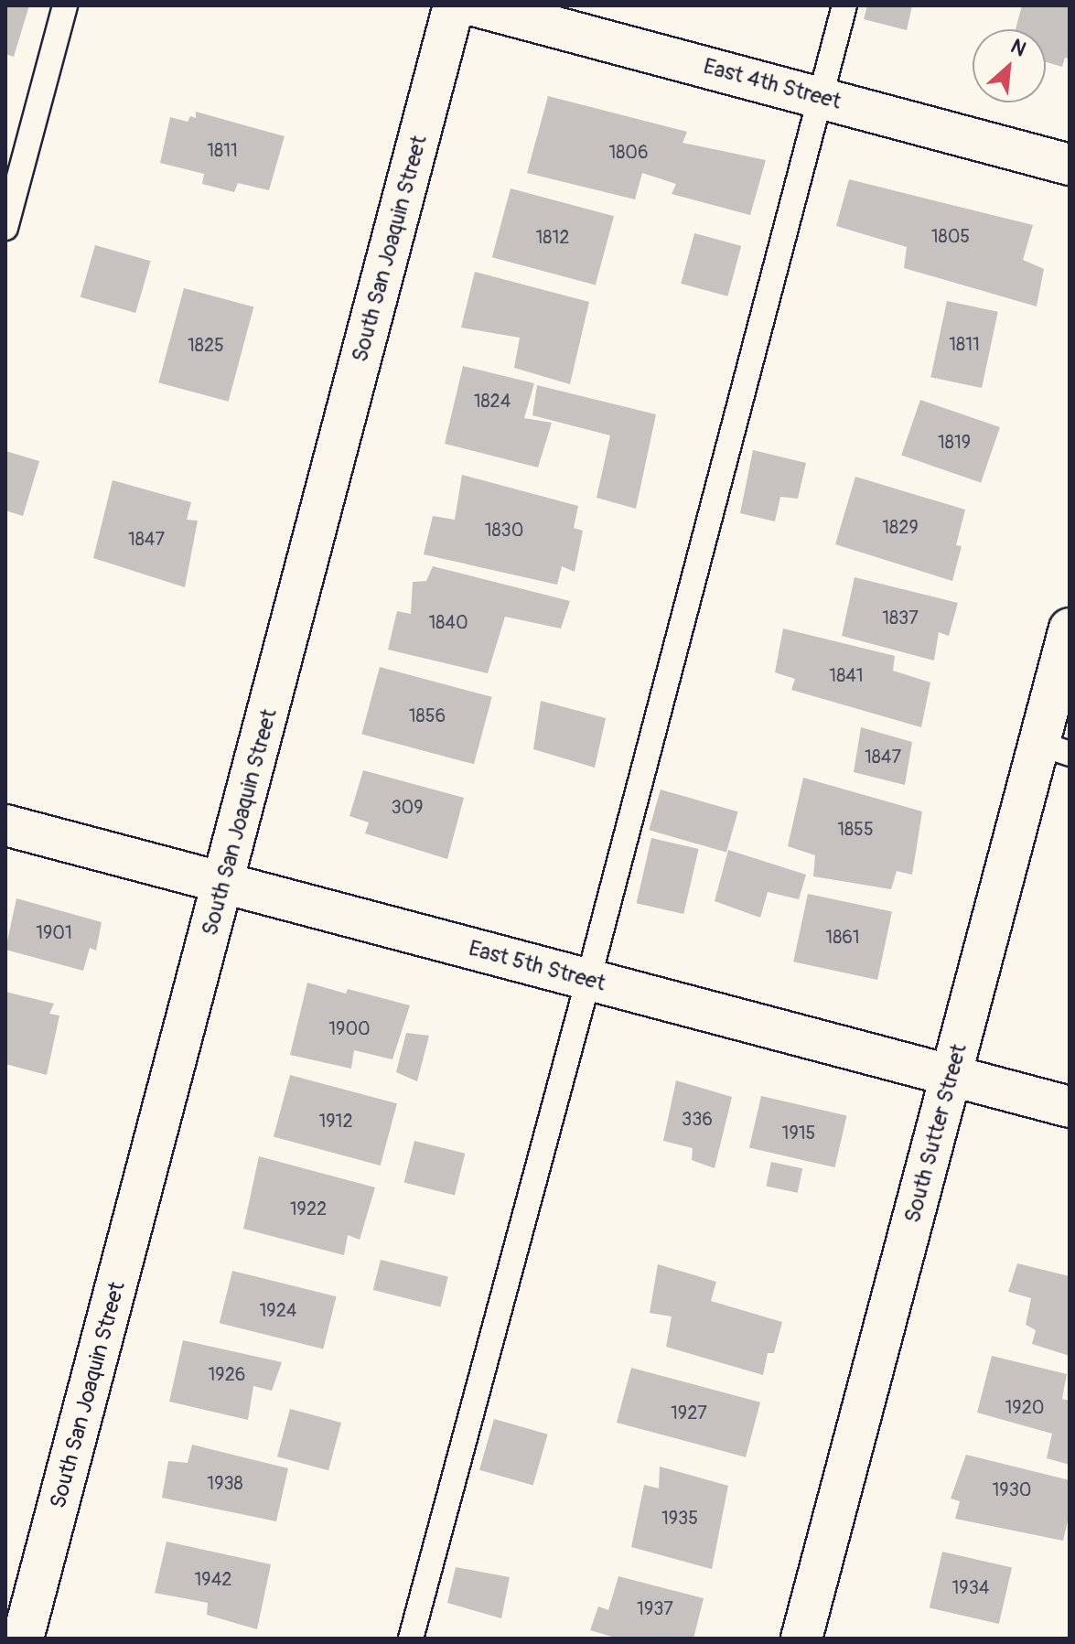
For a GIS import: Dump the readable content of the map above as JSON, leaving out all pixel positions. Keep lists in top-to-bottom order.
{
  "streets": {
    "street": [
      "East 4th Street",
      "South San Joaquin Street",
      "East 5th Street",
      "South Sutter Street"
    ]
  },
  "crossings": [
    ["South San Joaquin Street", "East 5th Street"],
    ["East 5th Street", "South Sutter Street"]
  ],
  "house_numbers": [
    "1811",
    "1806",
    "1805",
    "1812",
    "1811",
    "1825",
    "1824",
    "1819",
    "1829",
    "1830",
    "1847",
    "1837",
    "1840",
    "1841",
    "1856",
    "1847",
    "309",
    "1855",
    "1901",
    "1861",
    "1900",
    "336",
    "1912",
    "1915",
    "1922",
    "1924",
    "1926",
    "1920",
    "1927",
    "1938",
    "1930",
    "1935",
    "1942",
    "1934",
    "1937"
  ],
  "north": "top right"
}
